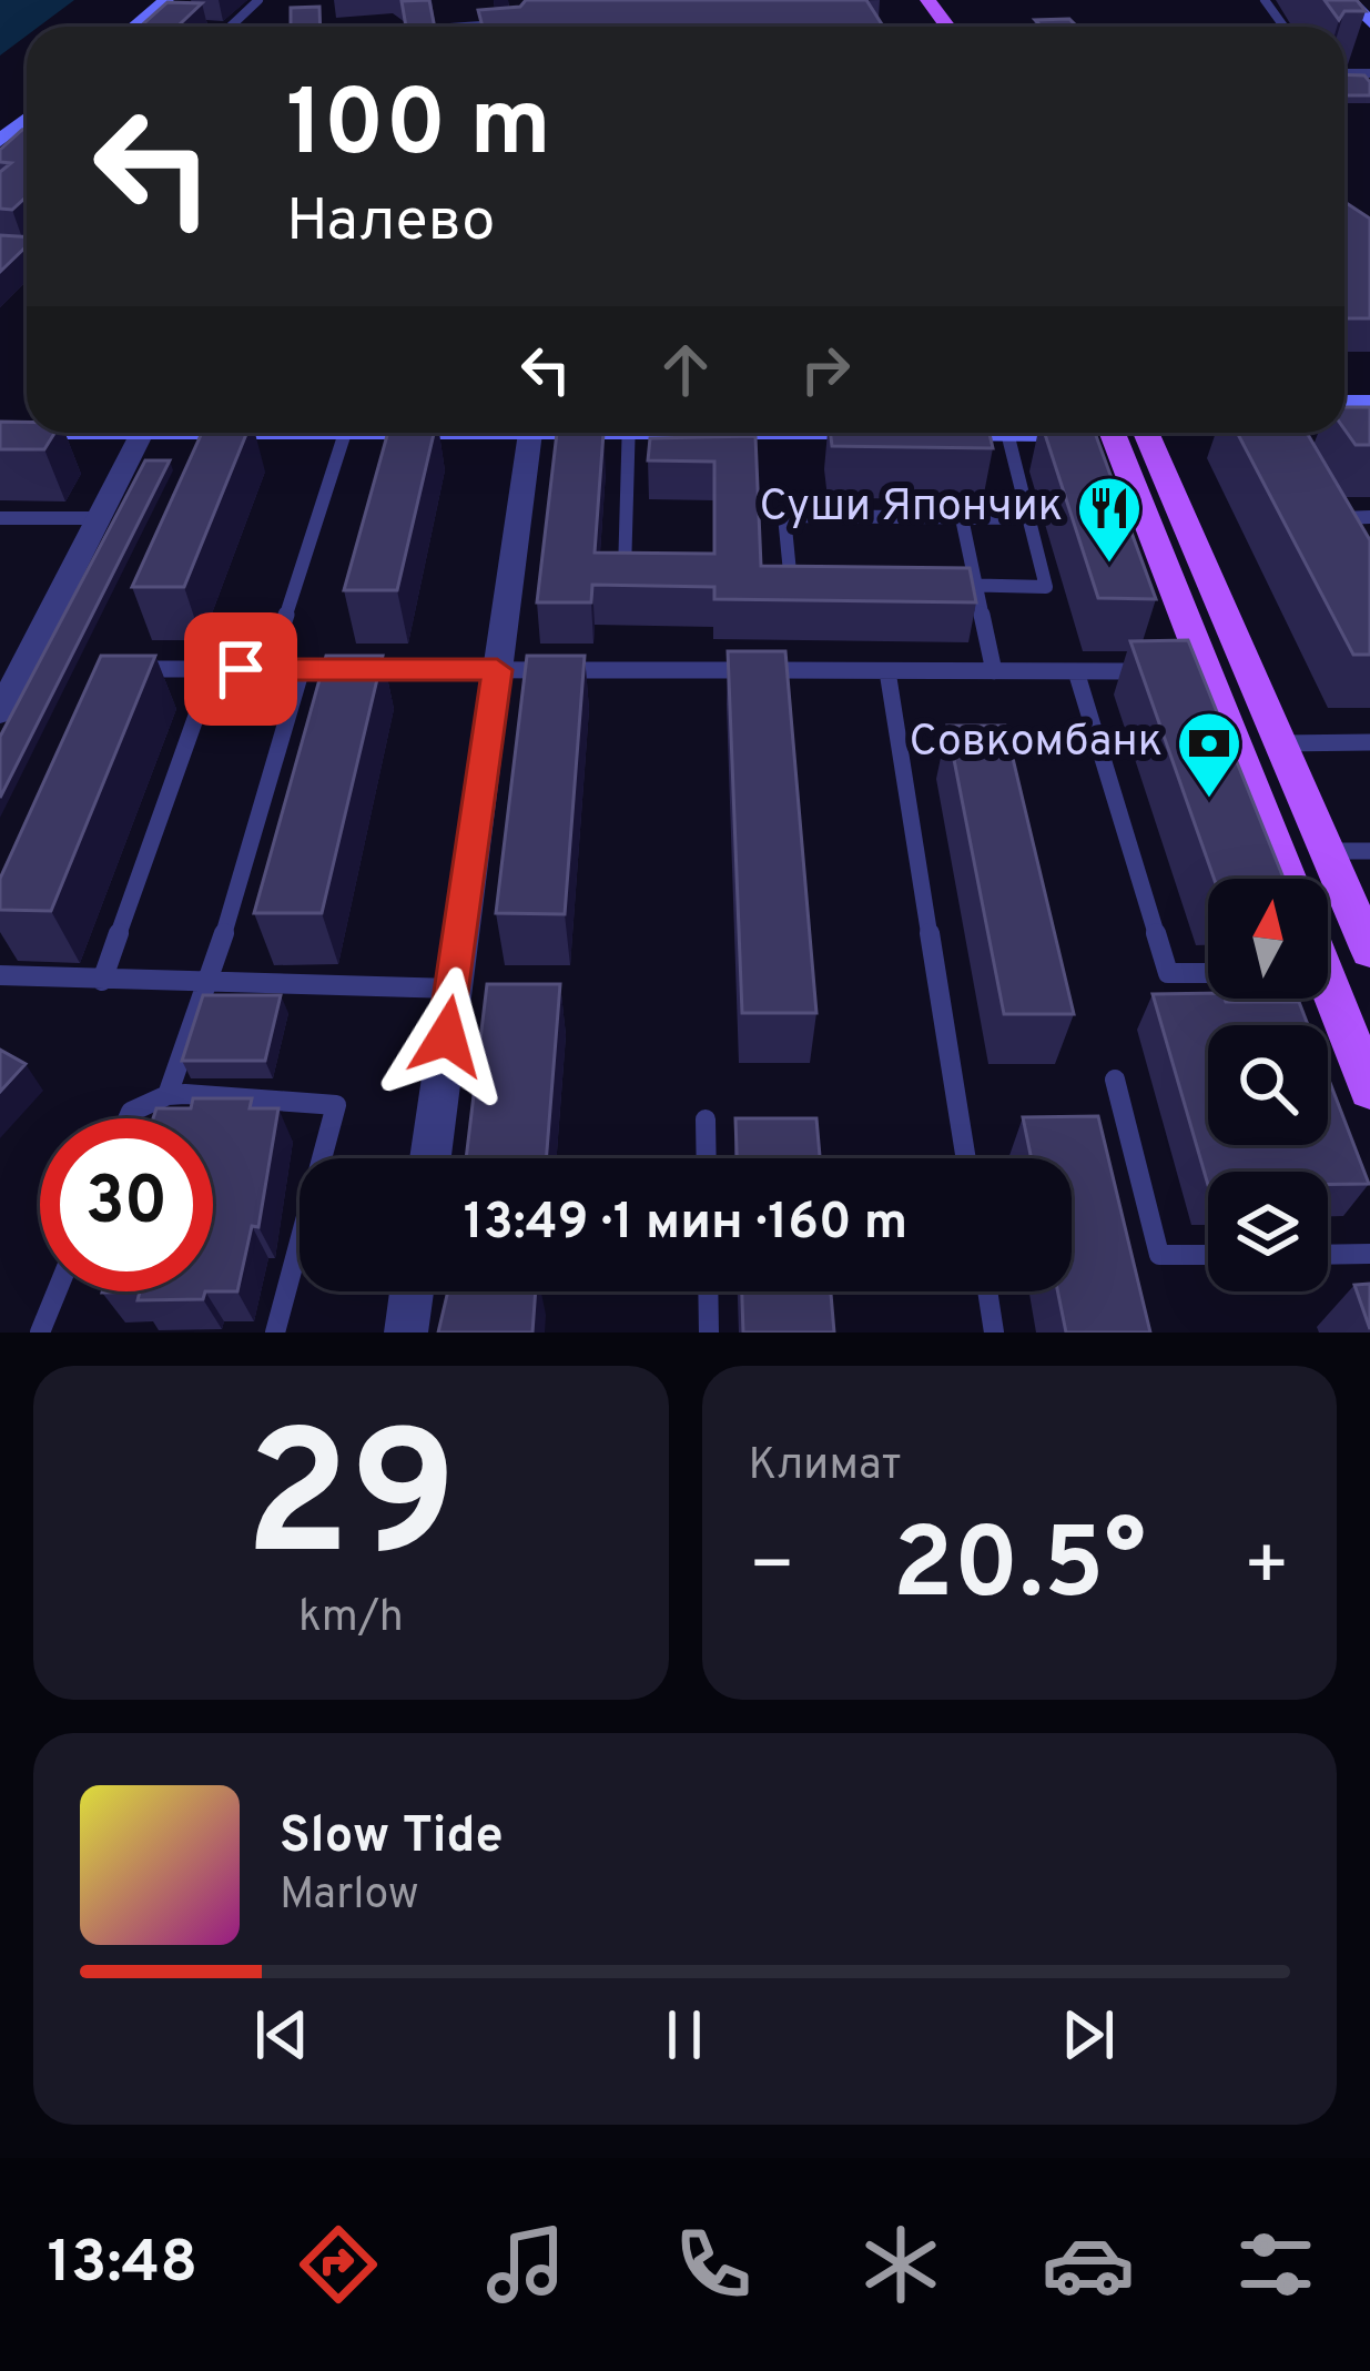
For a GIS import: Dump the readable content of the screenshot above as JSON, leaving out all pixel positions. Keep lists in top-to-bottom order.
{
  "places": {
    "restaurant": ["Суши Япончик"],
    "bank": ["Совкомбанк"]
  },
  "north": "top",
  "page": {
    "turn": ["100 m", "Налево"],
    "limit": "30",
    "trip": "13:49 · 1 мин · 160 m",
    "tile": [
      ["29", "km/h"],
      "Климат"
    ],
    "heat": ["−", "20.5°", "+"],
    "song": ["Slow Tide", "Marlow"],
    "tabs": "13:48"
  }
}
